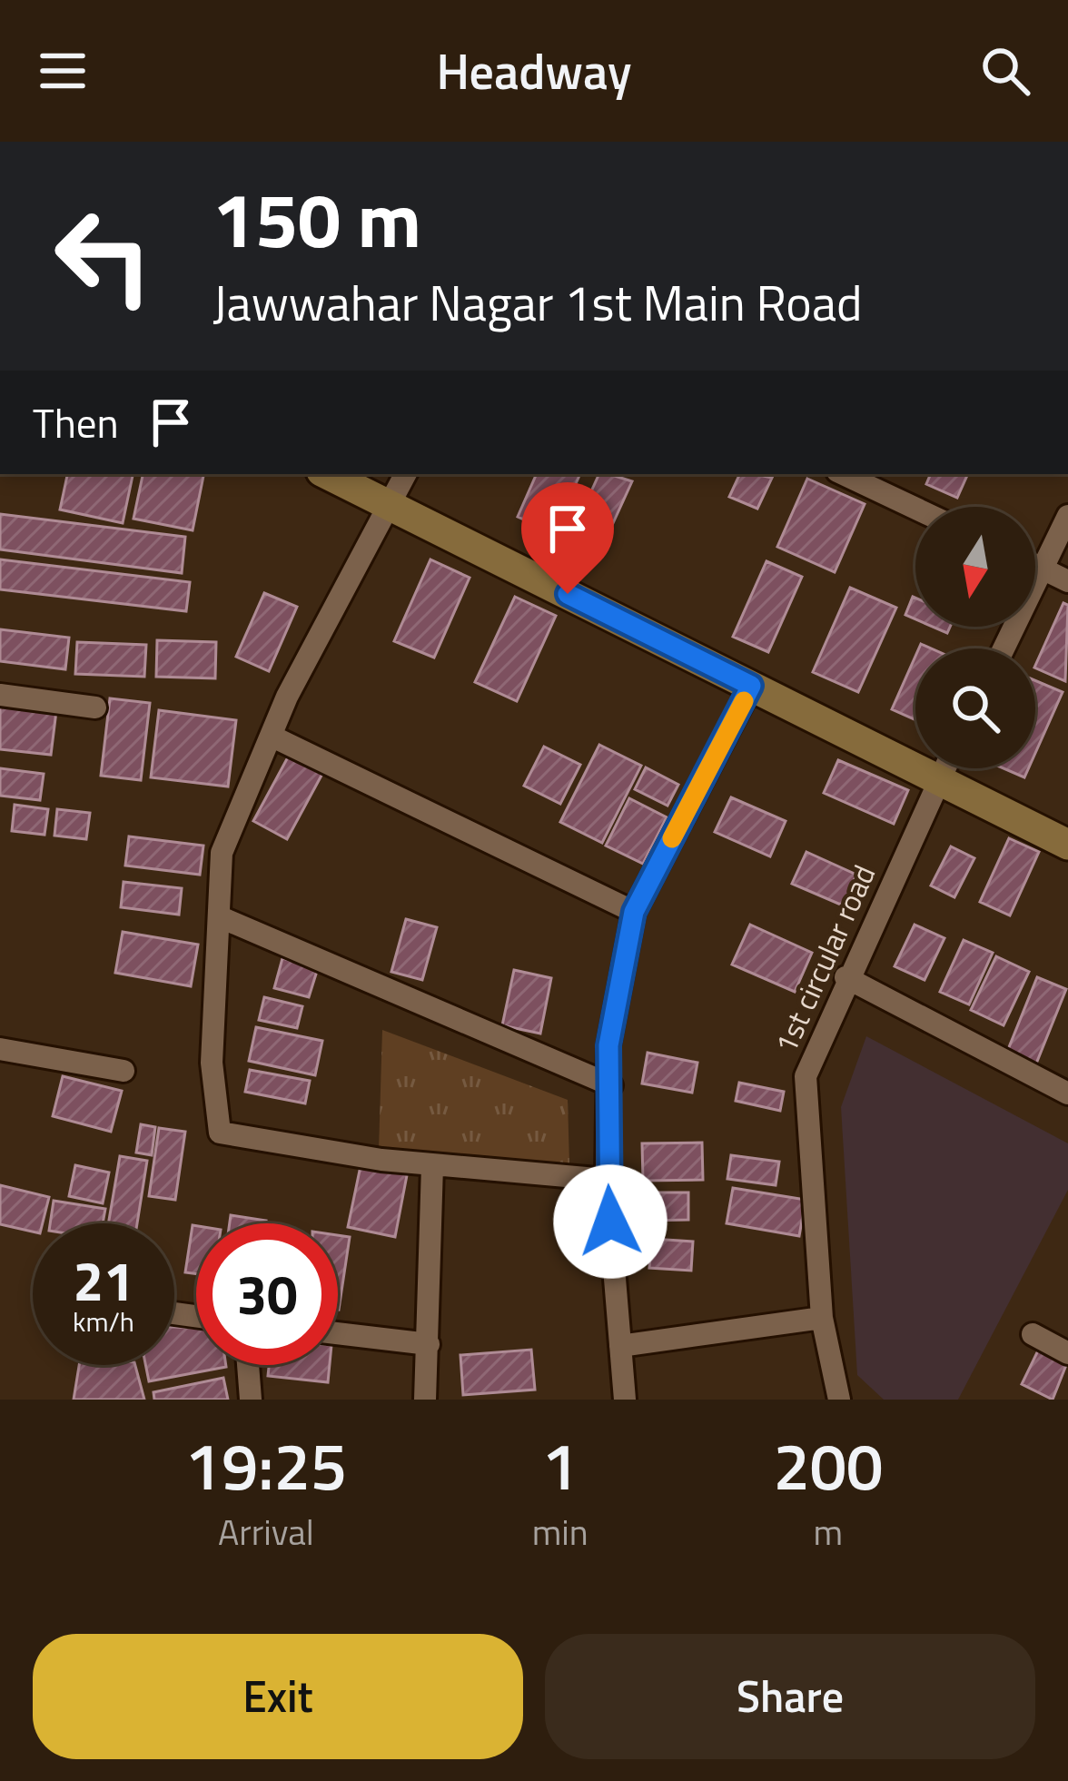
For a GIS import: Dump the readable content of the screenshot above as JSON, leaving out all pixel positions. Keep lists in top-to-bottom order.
{
  "streets": {
    "street": ["1st circular road"]
  },
  "north": "bottom",
  "page": {
    "header": "Headway",
    "turn": ["150 m", "Jawwahar Nagar 1st Main Road"],
    "then": "Then",
    "speed": "21 km/h",
    "limit": "30",
    "eta": [
      "19:25",
      "Arrival",
      "1",
      "min",
      "200",
      "m"
    ],
    "buttons": ["Exit", "Share"]
  }
}
